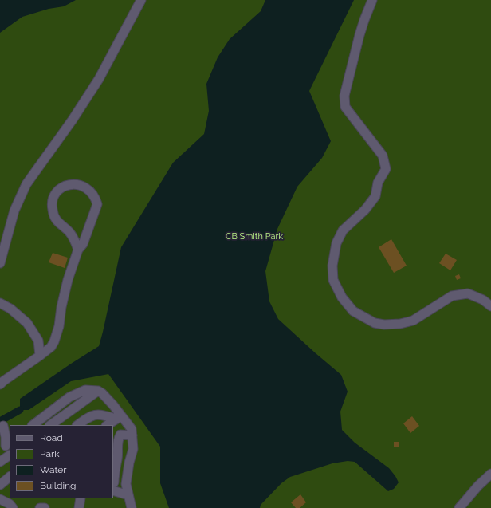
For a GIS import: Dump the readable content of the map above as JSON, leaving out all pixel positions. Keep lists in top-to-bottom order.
{
  "parks": ["CB Smith Park"],
  "legend": [
    "Road",
    "Park",
    "Water",
    "Building"
  ]
}
